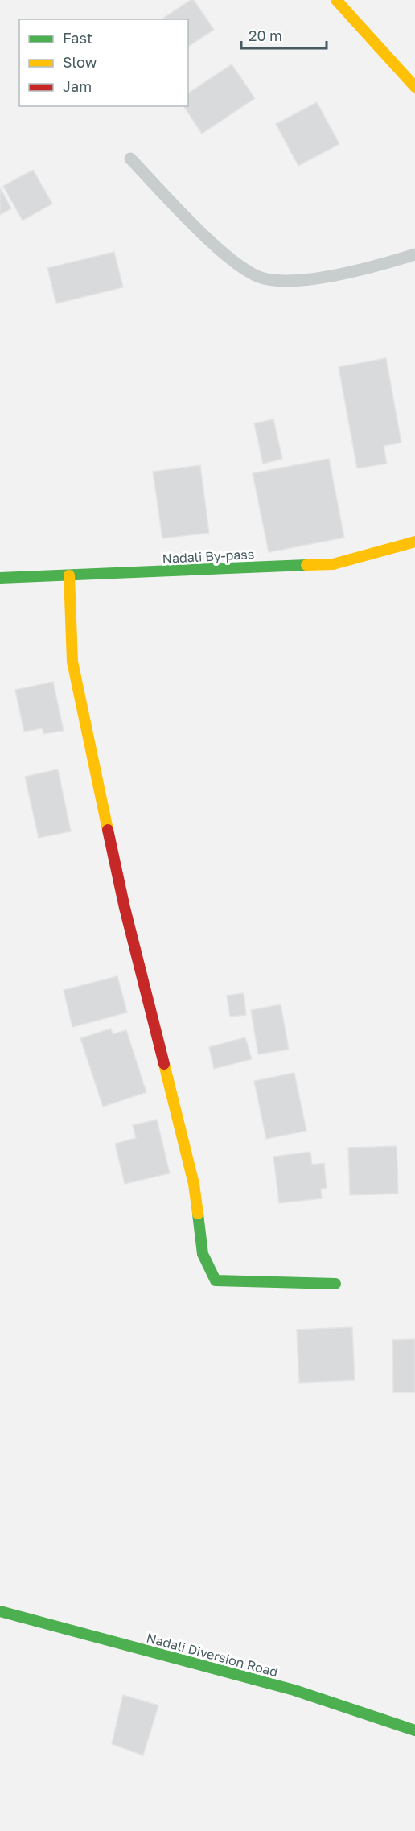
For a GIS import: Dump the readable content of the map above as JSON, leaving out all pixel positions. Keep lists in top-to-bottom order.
{
  "streets": {
    "street": ["Nadali By-pass", "Nadali Diversion Road"]
  },
  "legend": ["Fast", "Slow", "Jam"],
  "scale_bar": "20 m"
}
